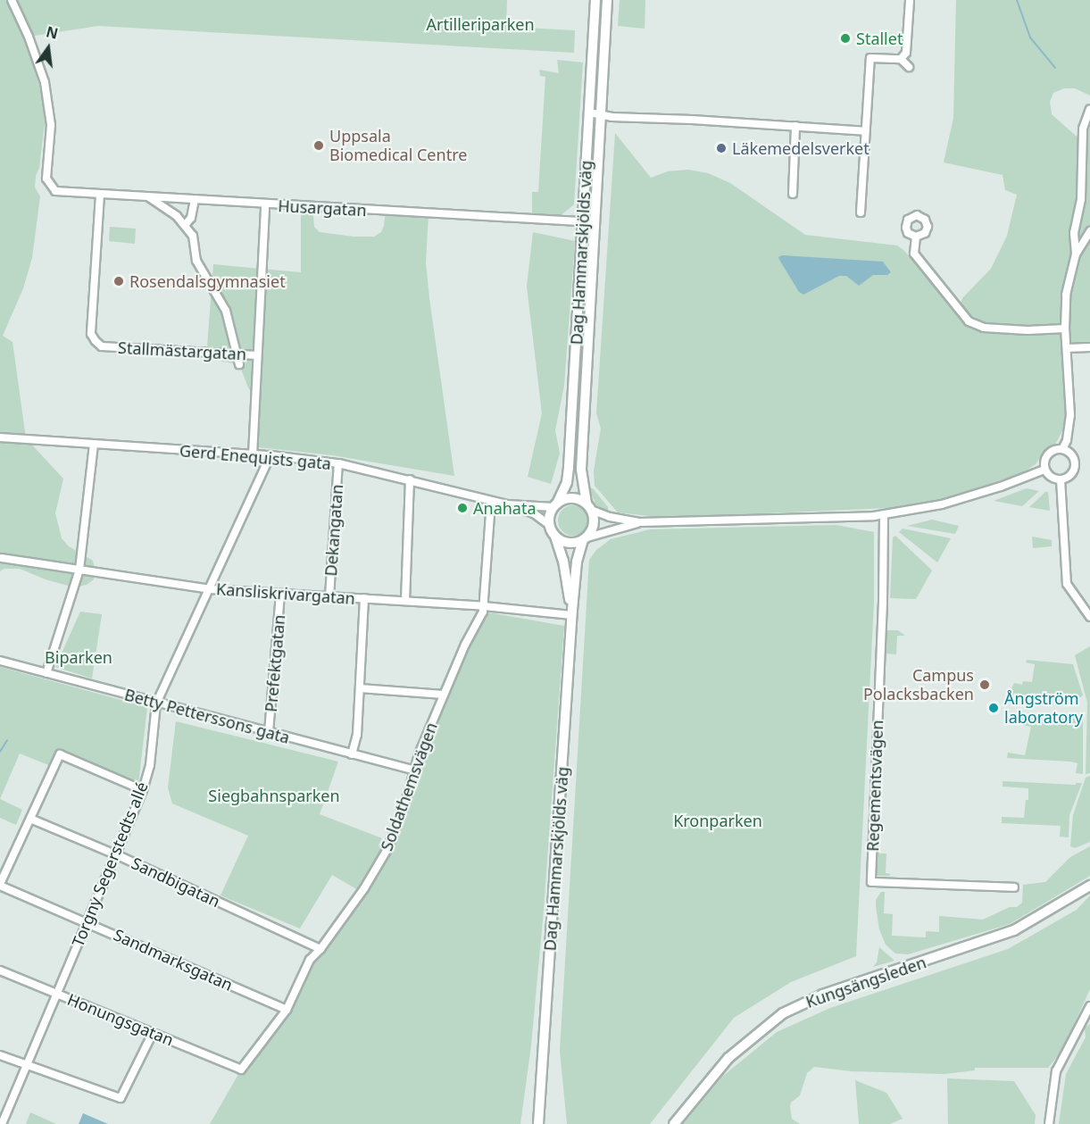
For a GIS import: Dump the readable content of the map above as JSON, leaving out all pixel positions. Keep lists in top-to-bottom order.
{
  "streets": {
    "main road": ["Dag Hammarskjölds väg", "Kungsängsleden"],
    "street": [
      "Husargatan",
      "Stallmästargatan",
      "Gerd Enequists gata",
      "Dekangatan",
      "Kansliskrivargatan",
      "Prefektgatan",
      "Betty Petterssons gata",
      "Regementsvägen",
      "Soldathemsvägen",
      "Torgny Segerstedts allé",
      "Sandbigatan",
      "Sandmarksgatan",
      "Honungsgatan"
    ]
  },
  "crossings": [
    ["Husargatan", "Dag Hammarskjölds väg"],
    ["Husargatan", "Stallmästargatan"],
    ["Dag Hammarskjölds väg", "Gerd Enequists gata"],
    ["Dag Hammarskjölds väg", "Kansliskrivargatan"],
    ["Stallmästargatan", "Gerd Enequists gata"],
    ["Gerd Enequists gata", "Dekangatan"],
    ["Gerd Enequists gata", "Soldathemsvägen"],
    ["Gerd Enequists gata", "Torgny Segerstedts allé"],
    ["Dekangatan", "Kansliskrivargatan"],
    ["Kansliskrivargatan", "Prefektgatan"],
    ["Kansliskrivargatan", "Soldathemsvägen"],
    ["Kansliskrivargatan", "Torgny Segerstedts allé"],
    ["Prefektgatan", "Betty Petterssons gata"],
    ["Betty Petterssons gata", "Soldathemsvägen"],
    ["Betty Petterssons gata", "Torgny Segerstedts allé"],
    ["Soldathemsvägen", "Sandbigatan"],
    ["Soldathemsvägen", "Sandmarksgatan"],
    ["Soldathemsvägen", "Honungsgatan"],
    ["Torgny Segerstedts allé", "Sandbigatan"],
    ["Torgny Segerstedts allé", "Sandmarksgatan"],
    ["Torgny Segerstedts allé", "Honungsgatan"]
  ],
  "parks": [
    "Artilleriparken",
    "Biparken",
    "Siegbahnsparken",
    "Kronparken"
  ],
  "places": [
    "Stallet",
    "Uppsala Biomedical Centre",
    "Läkemedelsverket",
    "Rosendalsgymnasiet",
    "Anahata",
    "Campus Polacksbacken",
    "Ångström laboratory"
  ],
  "north": "top"
}
